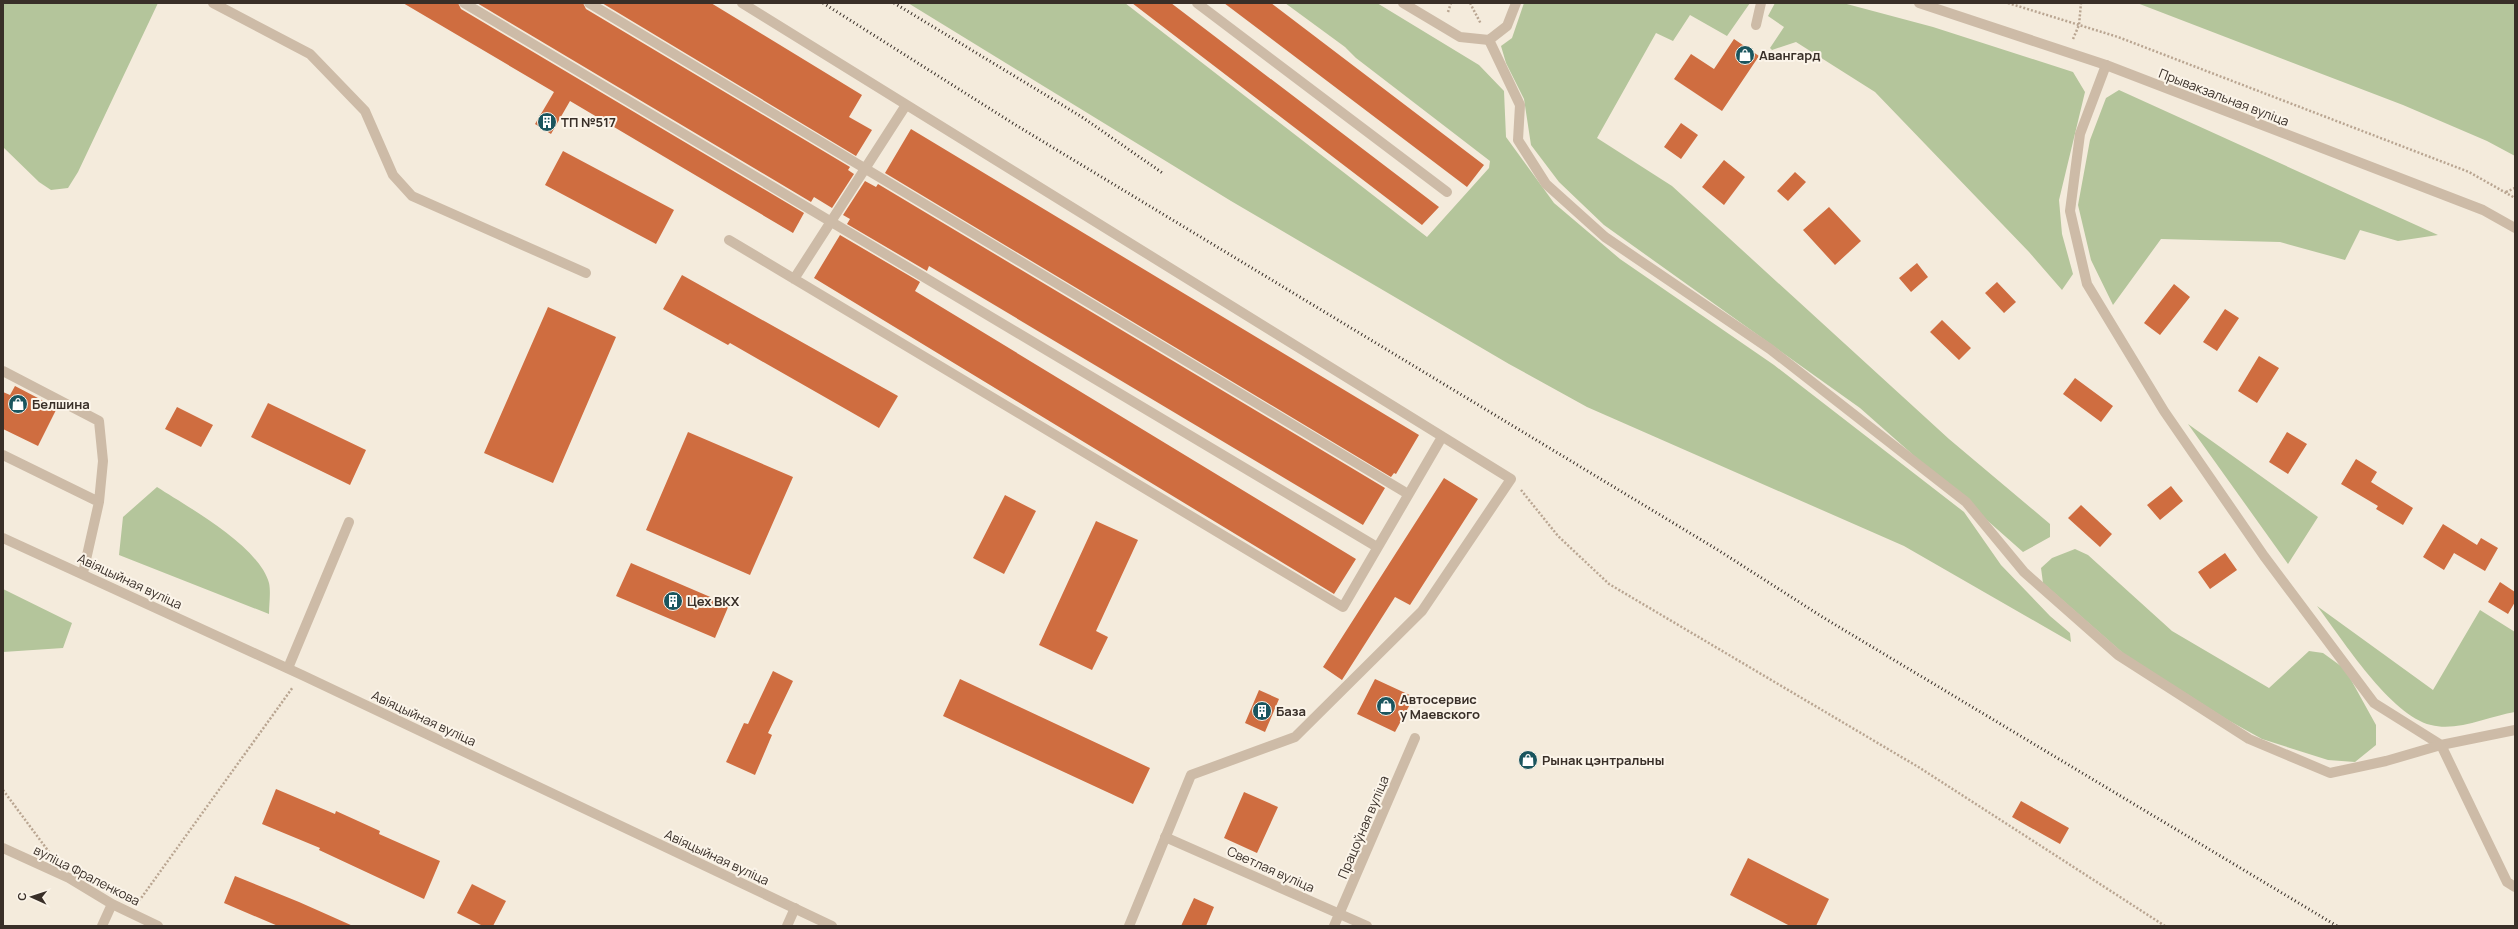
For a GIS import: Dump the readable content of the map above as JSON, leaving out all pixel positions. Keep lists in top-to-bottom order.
{
  "streets": {
    "street": [
      "Прывакзальная вуліца",
      "Авіяцыйная вуліца",
      "Працоўная вуліца",
      "Светлая вуліца",
      "вуліца Фраленкова"
    ]
  },
  "crossings": [
    ["Працоўная вуліца", "Светлая вуліца"]
  ],
  "places": {
    "shop": [
      "Авангард",
      "Белшина",
      "Автосервис у Маевского",
      "Рынак цэнтральны"
    ],
    "building": ["ТП №517", "Цех ВКХ", "База"]
  },
  "north": "left"
}
